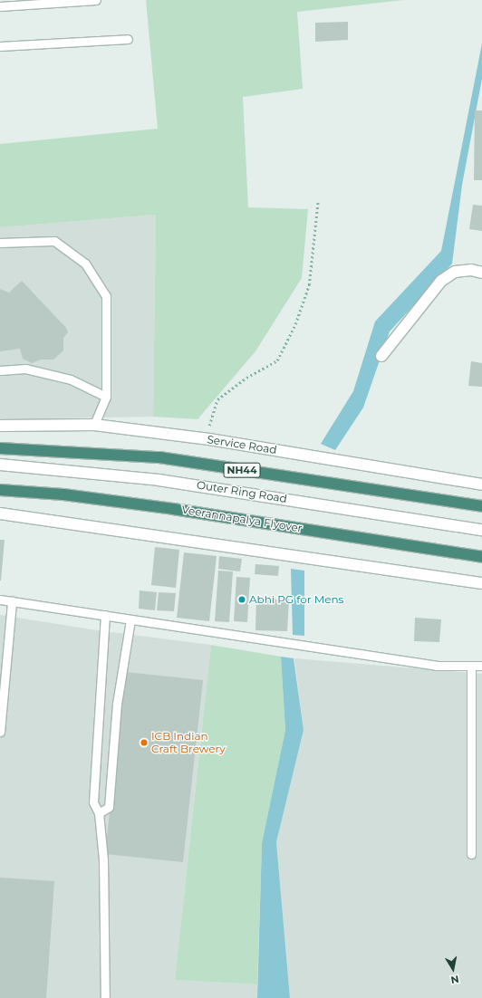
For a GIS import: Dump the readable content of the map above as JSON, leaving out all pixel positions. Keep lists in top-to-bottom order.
{
  "streets": {
    "highway": ["NH44", "Veerannapalya Flyover"],
    "street": ["Service Road", "Outer Ring Road"]
  },
  "places": ["Abhi PG for Mens", "ICB Indian Craft Brewery"],
  "north": "bottom"
}
